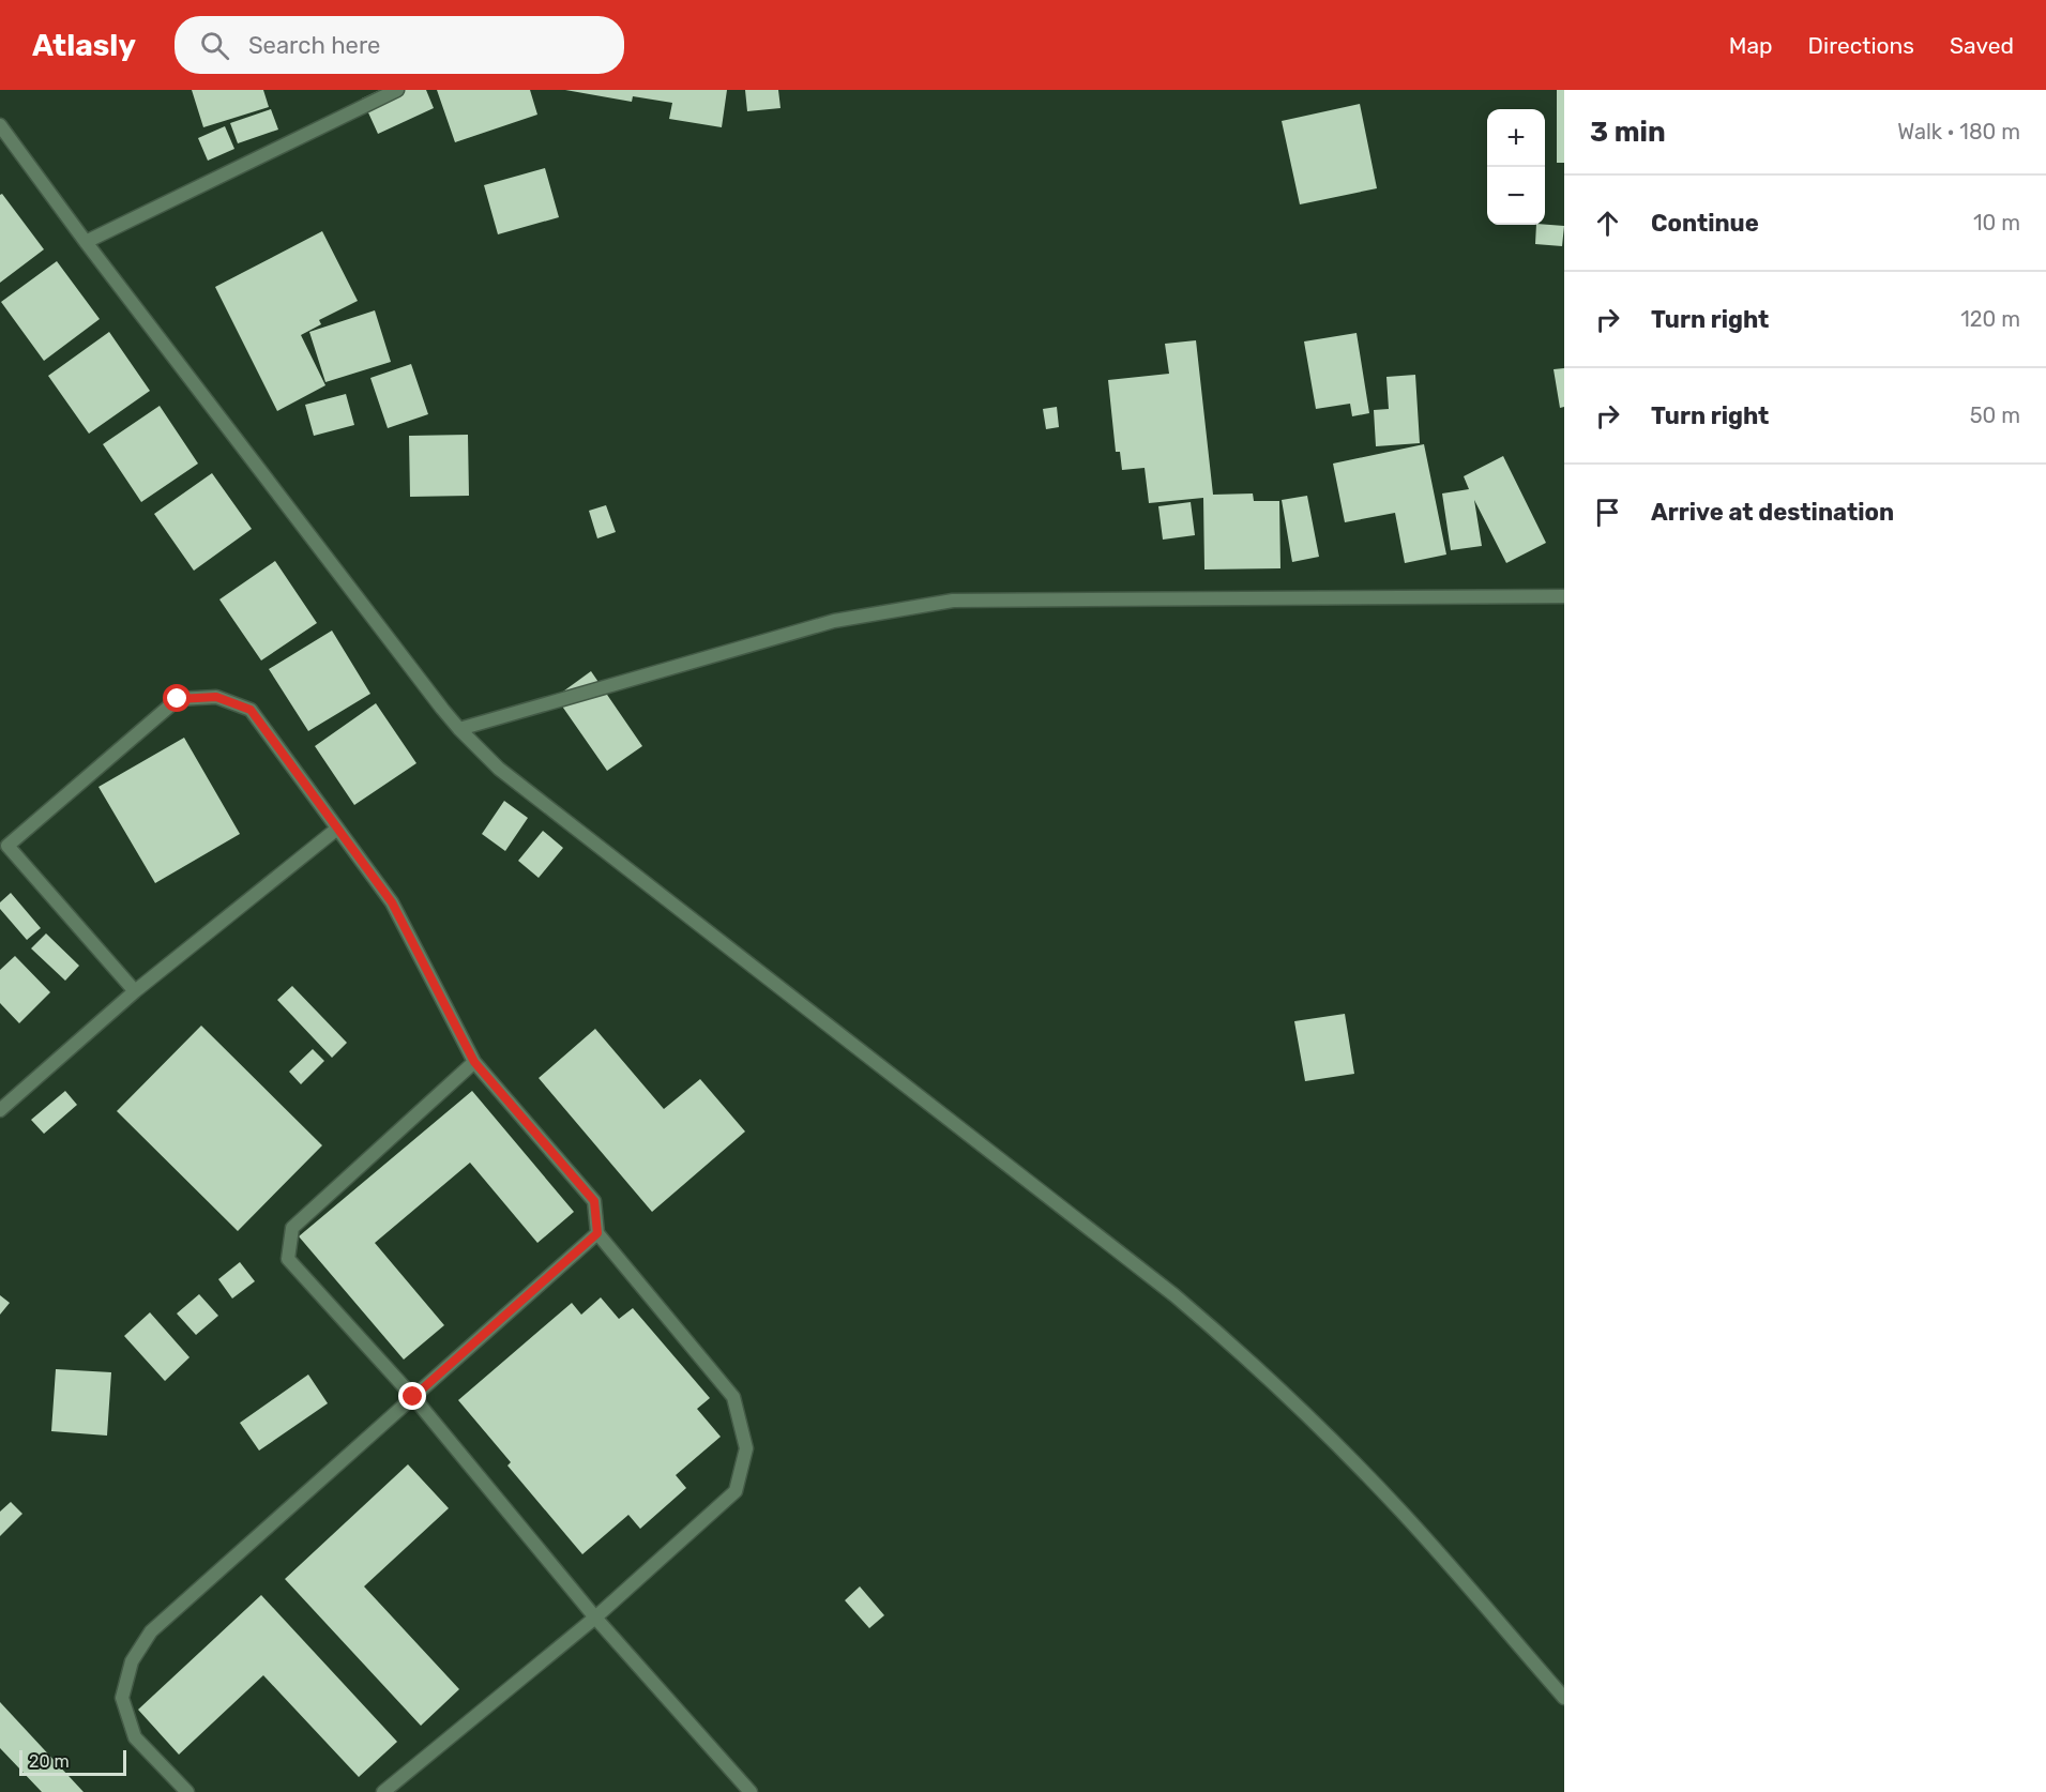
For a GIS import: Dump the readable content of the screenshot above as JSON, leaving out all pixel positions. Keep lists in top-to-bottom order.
{
  "scale_bar": "20 m",
  "page": {
    "header": "Atlasly",
    "search": "Search here",
    "nav": ["Map", "Directions", "Saved"],
    "heading": ["3 min", "Walk · 180 m"],
    "map_buttons": ["+", "−"],
    "list": [
      ["Continue", "10 m"],
      ["Turn right", "120 m"],
      ["Turn right", "50 m"],
      "Arrive at destination"
    ],
    "scale": "20 m"
  }
}
